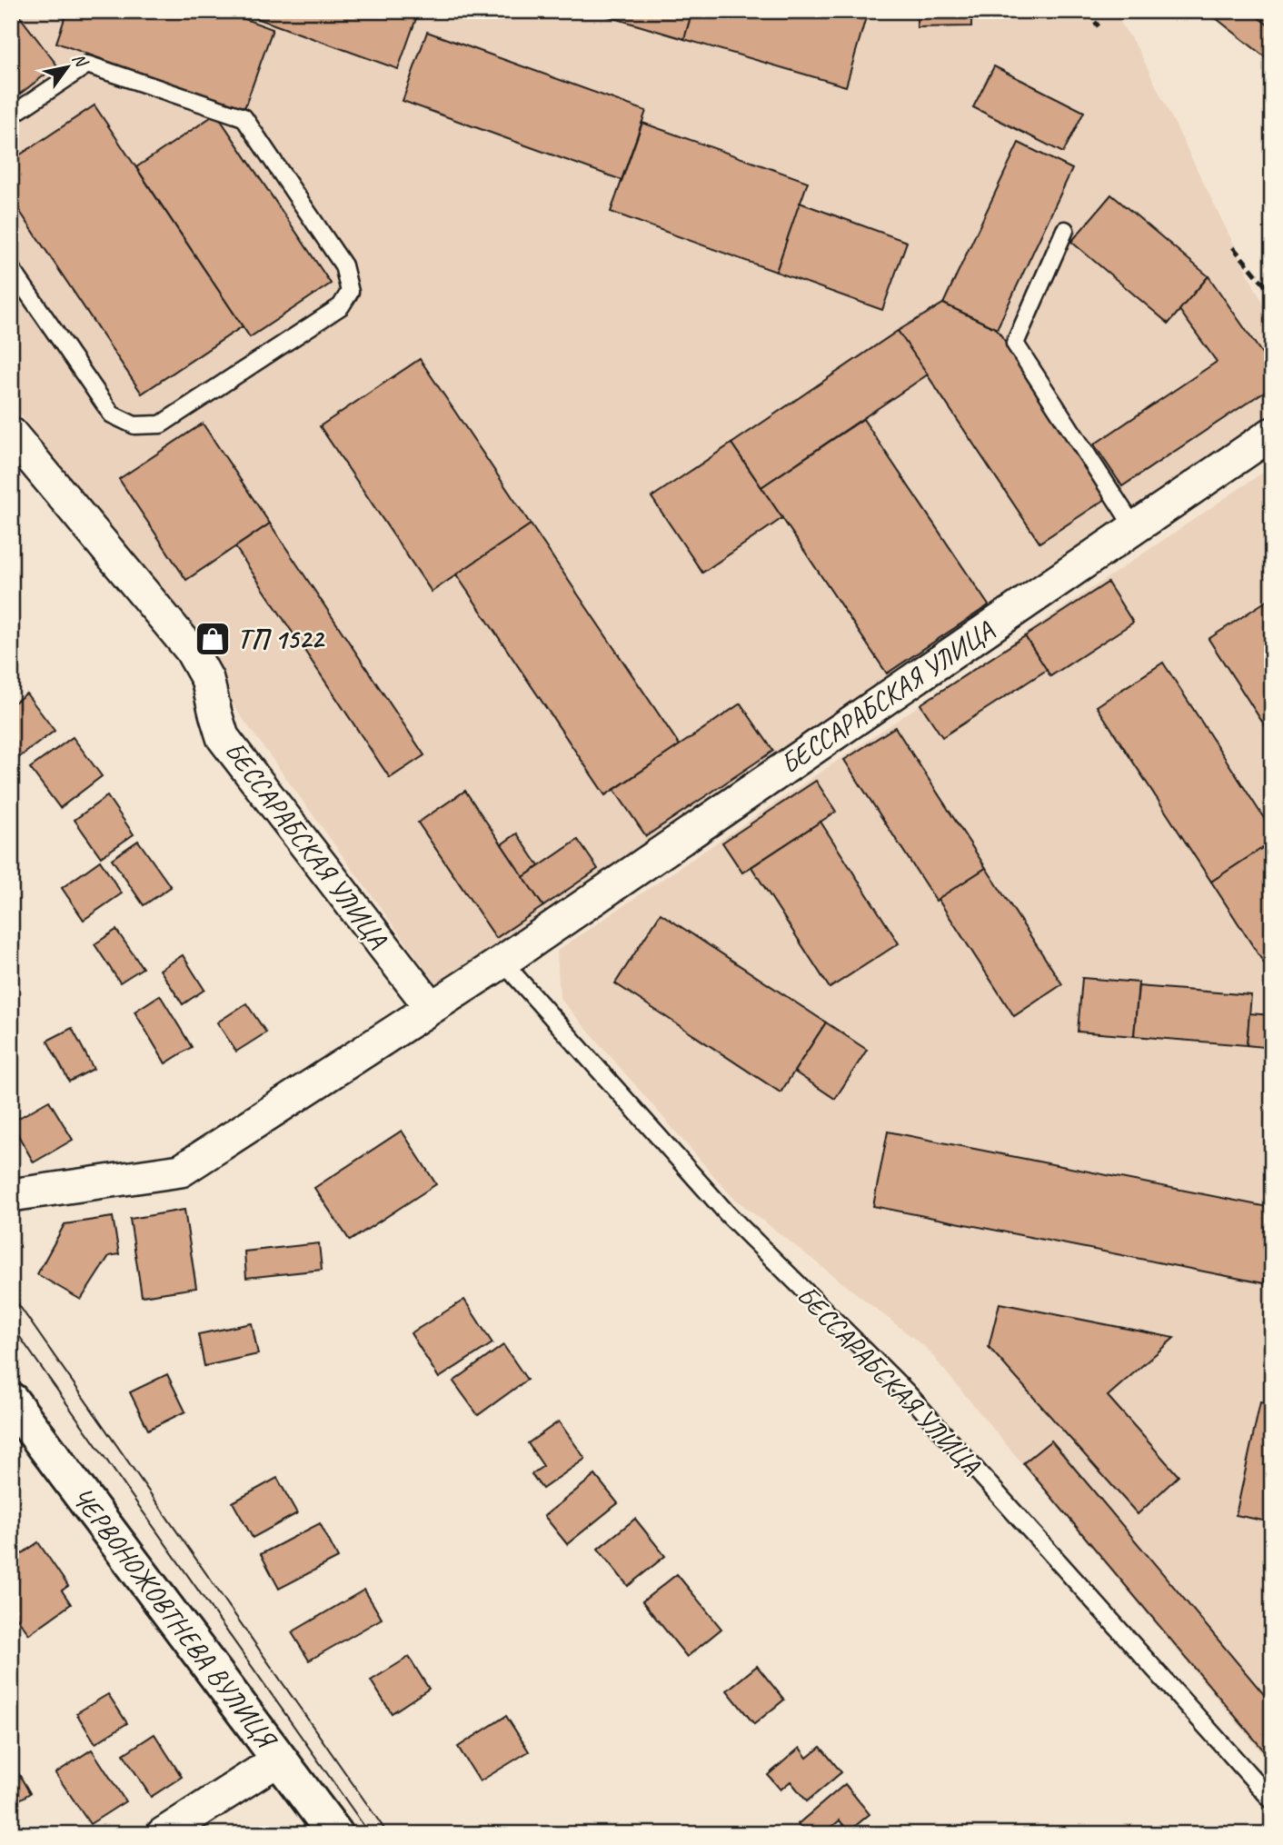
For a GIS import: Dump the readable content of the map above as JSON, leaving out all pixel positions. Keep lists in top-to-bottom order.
{
  "streets": {
    "main road": ["ЧЕРВОНОЖОВТНЕВА ВУЛИЦЯ"],
    "street": ["БЕССАРАБСКАЯ УЛИЦА"]
  },
  "places": {
    "shop": ["ТП 1522"]
  },
  "north": "top right"
}
